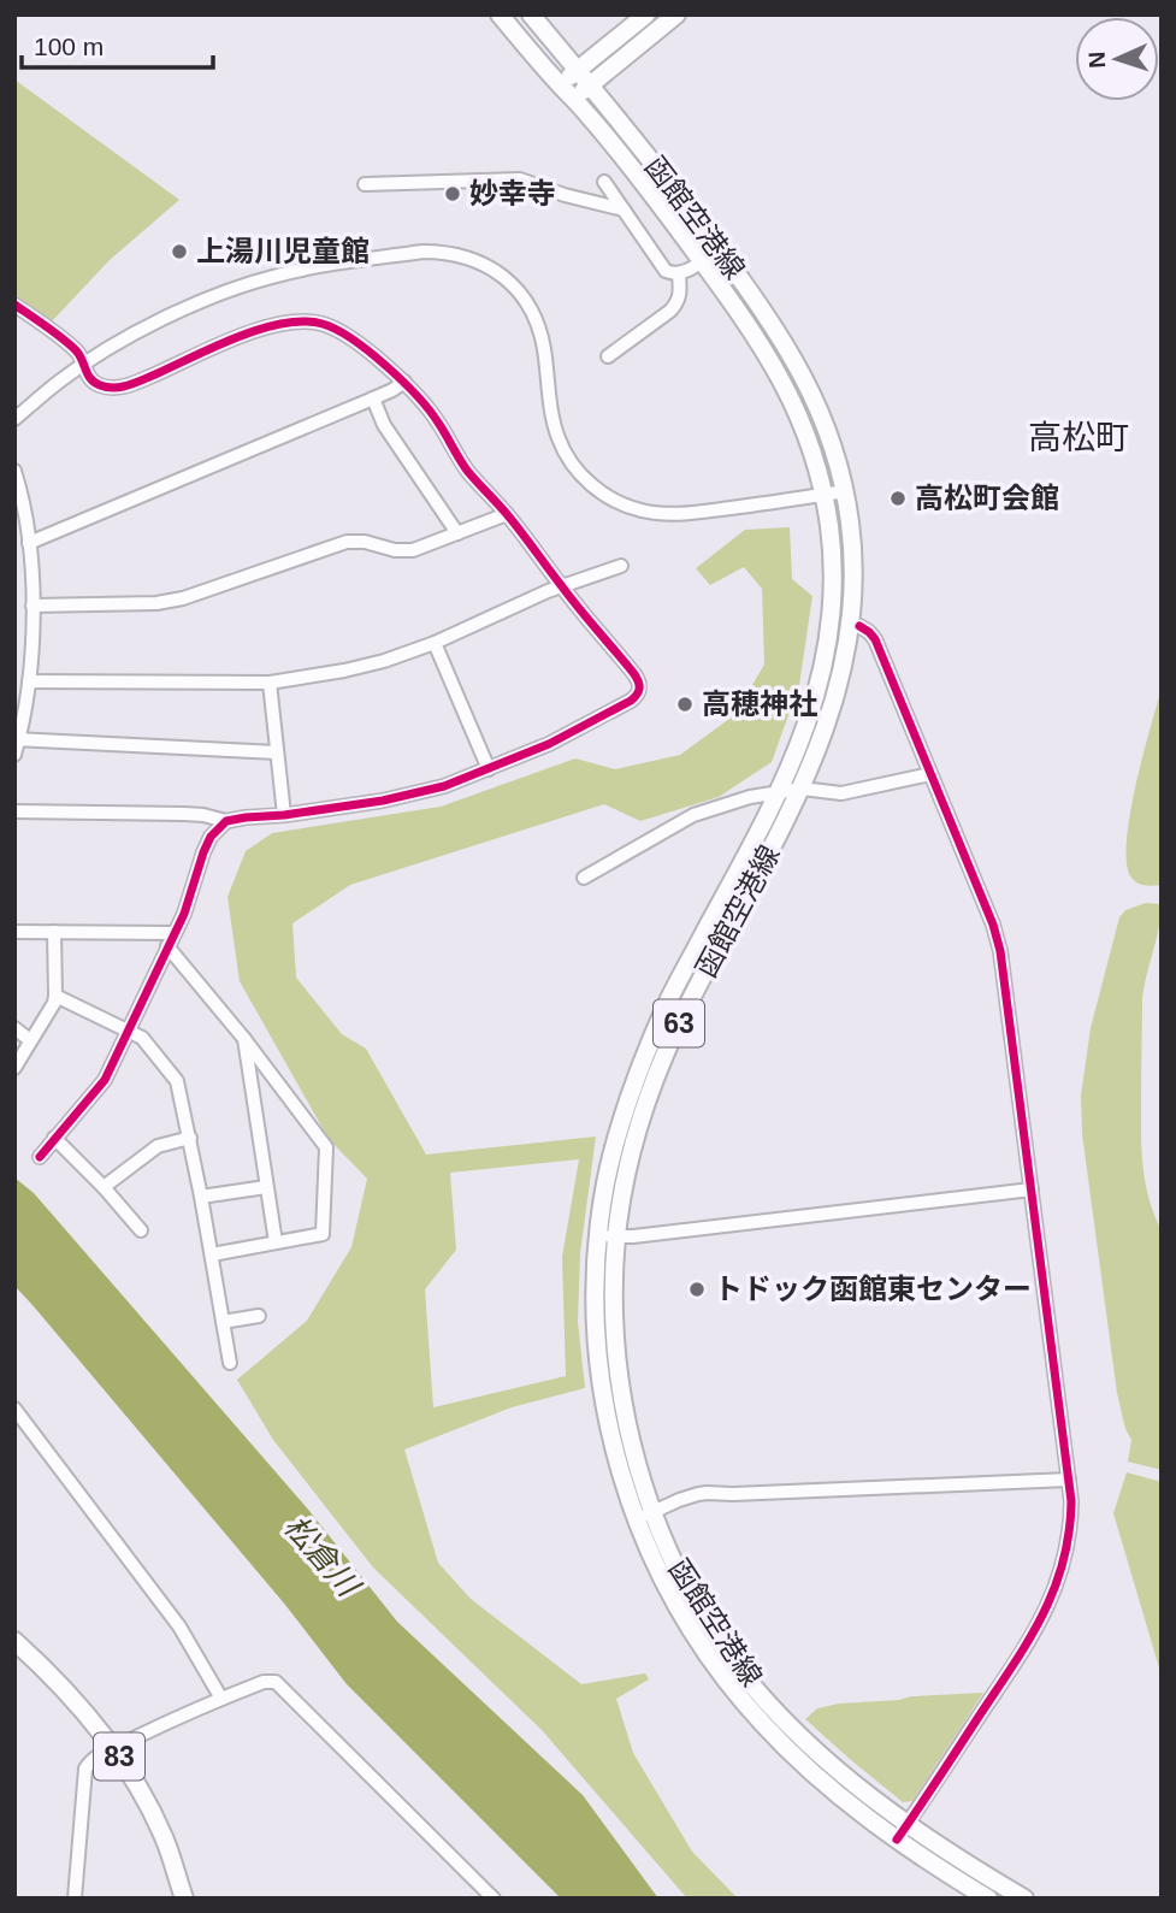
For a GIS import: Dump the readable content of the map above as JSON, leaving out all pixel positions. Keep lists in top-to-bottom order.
{
  "streets": {
    "main road": ["函館空港線", "63", "83"]
  },
  "districts": ["高松町"],
  "water": ["松倉川"],
  "places": [
    "妙幸寺",
    "上湯川児童館",
    "高松町会館",
    "高穂神社",
    "トドック函館東センター"
  ],
  "scale_bar": "100 m",
  "north": "left"
}
